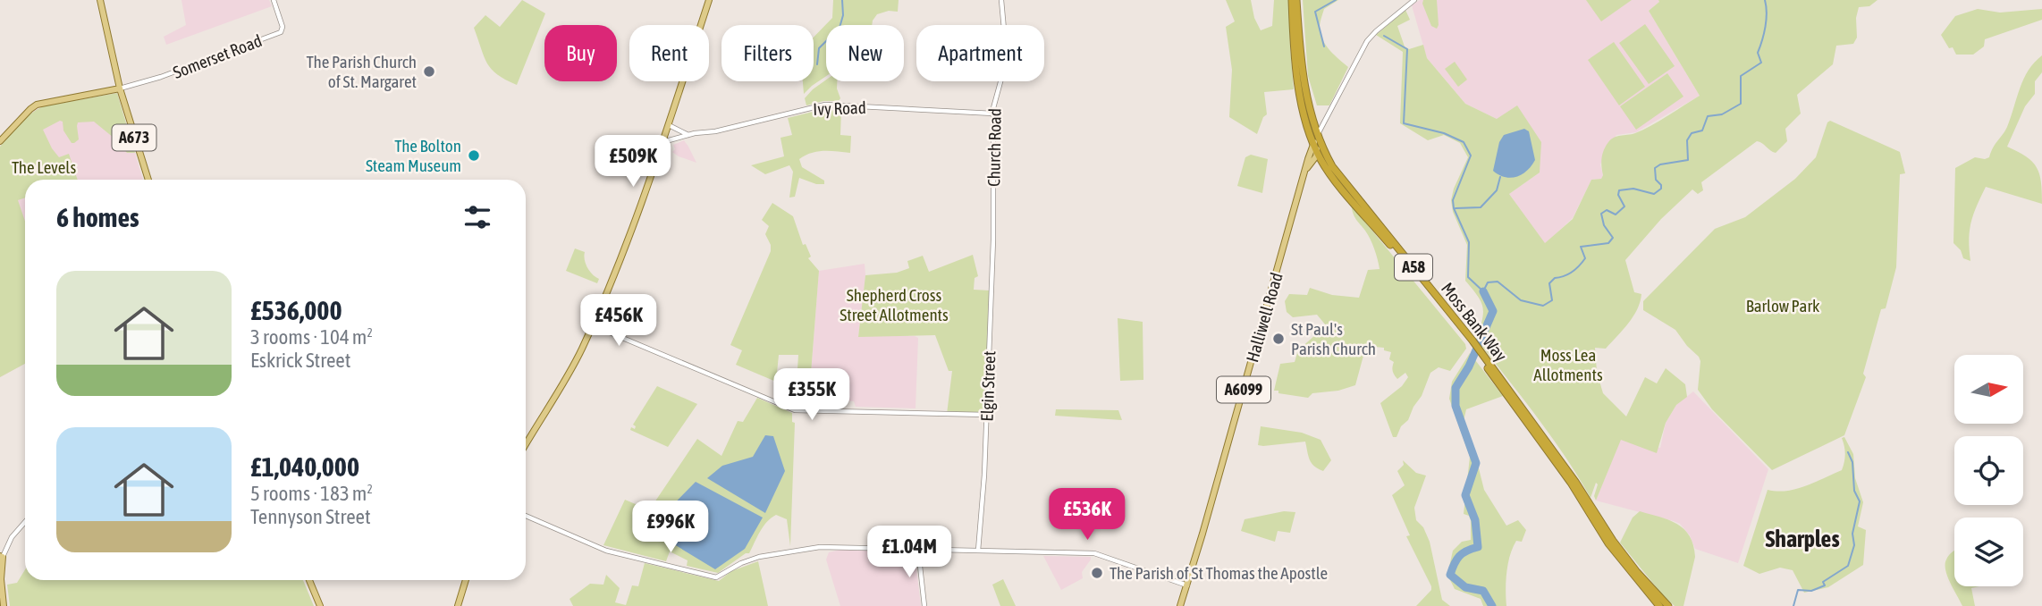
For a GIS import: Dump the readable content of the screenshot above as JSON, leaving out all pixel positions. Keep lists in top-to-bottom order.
{
  "streets": {
    "highway": ["A58", "Moss Bank Way"],
    "main road": ["A673", "Halliwell Road", "A6099"],
    "street": [
      "Somerset Road",
      "Ivy Road",
      "Church Road",
      "Elgin Street"
    ]
  },
  "crossings": [
    ["Somerset Road", "A673"],
    ["Ivy Road", "Church Road"],
    ["Church Road", "Elgin Street"],
    ["Halliwell Road", "Moss Bank Way"]
  ],
  "districts": ["Sharples"],
  "parks": [
    "The Levels",
    "Shepherd Cross Street Allotments",
    "Barlow Park",
    "Moss Lea Allotments"
  ],
  "places": [
    "The Parish Church of St. Margaret",
    "The Bolton Steam Museum",
    "St Paul's Parish Church",
    "The Parish of St Thomas the Apostle"
  ],
  "north": "right",
  "page": {
    "chip": [
      "Buy",
      "Rent",
      "Filters",
      "New",
      "Apartment"
    ],
    "price": [
      "£509K",
      "£456K",
      "£355K",
      "£536K",
      "£996K",
      "£1.04M"
    ],
    "heading": "6 homes",
    "list": [
      {
        "name": "£536,000",
        "note": "3 rooms · 104 m² · Eskrick Street"
      },
      {
        "name": "£1,040,000",
        "note": "5 rooms · 183 m² · Tennyson Street"
      }
    ]
  }
}
